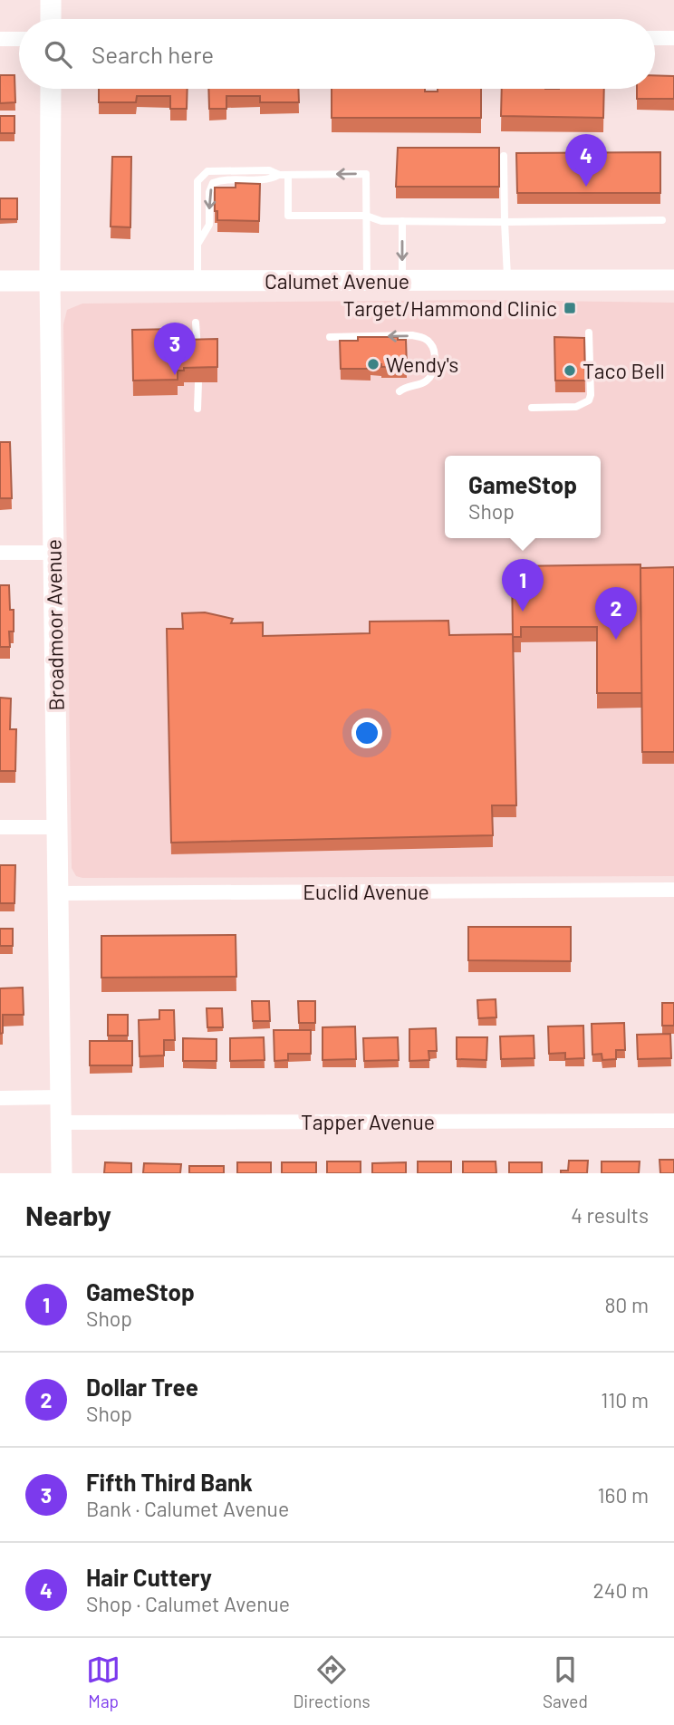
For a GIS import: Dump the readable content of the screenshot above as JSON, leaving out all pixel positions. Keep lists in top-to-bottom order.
{
  "streets": {
    "street": [
      "Calumet Avenue",
      "Broadmoor Avenue",
      "Euclid Avenue",
      "Tapper Avenue"
    ]
  },
  "crossings": [
    ["Calumet Avenue", "Broadmoor Avenue"],
    ["Broadmoor Avenue", "Euclid Avenue"],
    ["Broadmoor Avenue", "Tapper Avenue"]
  ],
  "places": {
    "transit": ["Target/Hammond Clinic"],
    "other": ["Wendy's", "Taco Bell"]
  },
  "page": {
    "search": "Search here",
    "pins": [
      "4",
      "3",
      "1",
      "2"
    ],
    "popup": ["GameStop", "Shop"],
    "heading": ["Nearby", "4 results"],
    "list": [
      {
        "mark": "1",
        "name": "GameStop",
        "note": "Shop",
        "value": "80 m"
      },
      {
        "mark": "2",
        "name": "Dollar Tree",
        "note": "Shop",
        "value": "110 m"
      },
      {
        "mark": "3",
        "name": "Fifth Third Bank",
        "note": "Bank · Calumet Avenue",
        "value": "160 m"
      },
      {
        "mark": "4",
        "name": "Hair Cuttery",
        "note": "Shop · Calumet Avenue",
        "value": "240 m"
      }
    ],
    "nav": ["Map", "Directions", "Saved"]
  }
}
